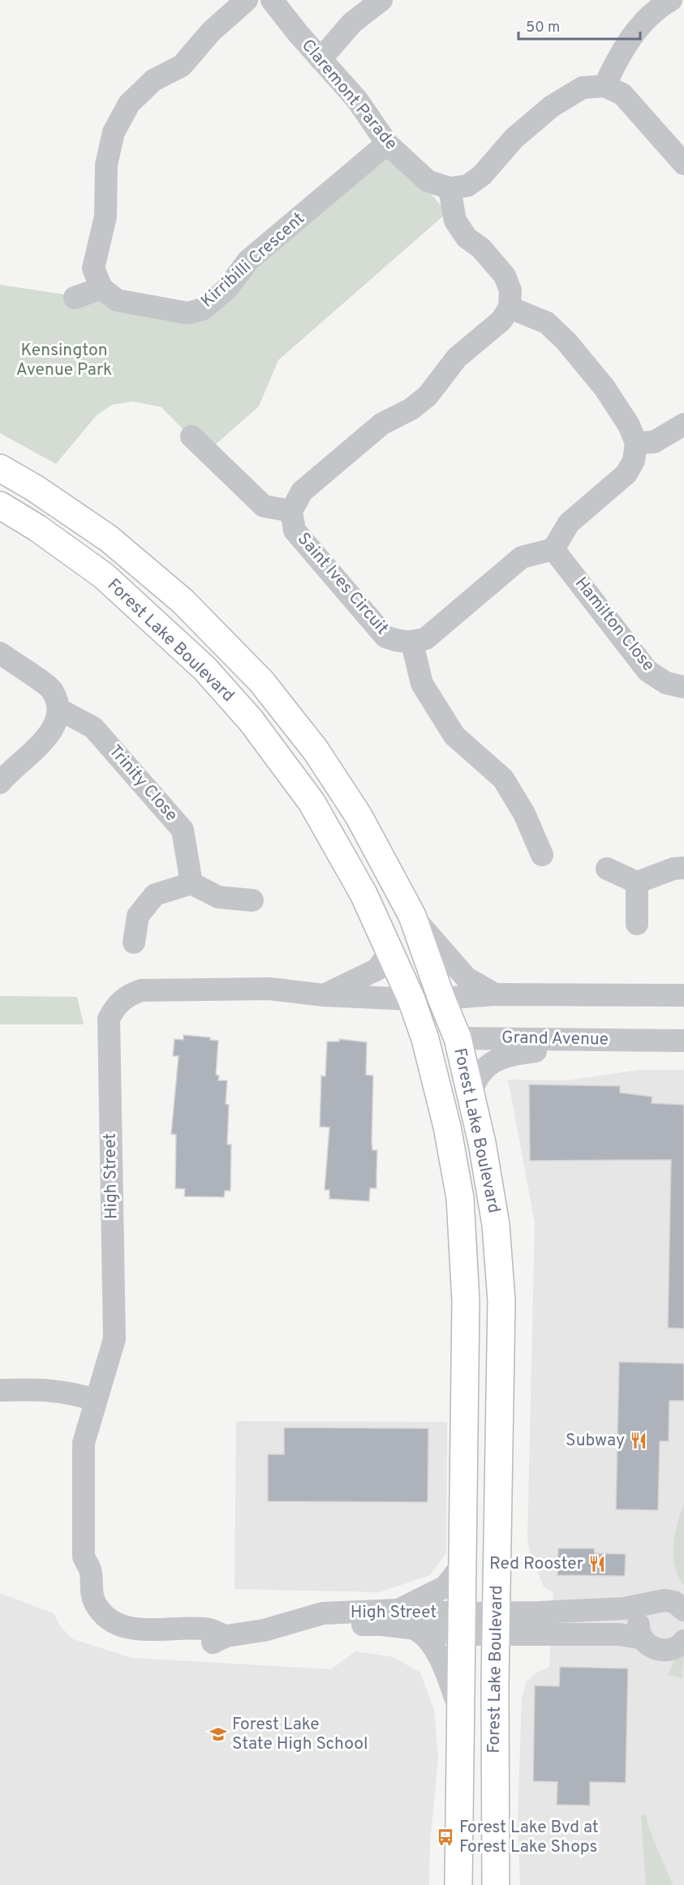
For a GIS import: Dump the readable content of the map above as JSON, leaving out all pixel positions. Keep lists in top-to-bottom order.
{
  "streets": {
    "main road": ["Forest Lake Boulevard", "Grand Avenue"],
    "street": [
      "Claremont Parade",
      "Kirribilli Crescent",
      "Saint Ives Circuit",
      "Hamilton Close",
      "Trinity Close",
      "High Street"
    ]
  },
  "crossings": [
    ["Claremont Parade", "Kirribilli Crescent"],
    ["Forest Lake Boulevard", "Grand Avenue"],
    ["Forest Lake Boulevard", "High Street"]
  ],
  "parks": ["Kensington Avenue Park"],
  "places": {
    "restaurant": ["Subway", "Red Rooster"],
    "school or university": ["Forest Lake State High School"],
    "bus stop": ["Forest Lake Bvd at Forest Lake Shops"]
  },
  "scale_bar": "50 m"
}
